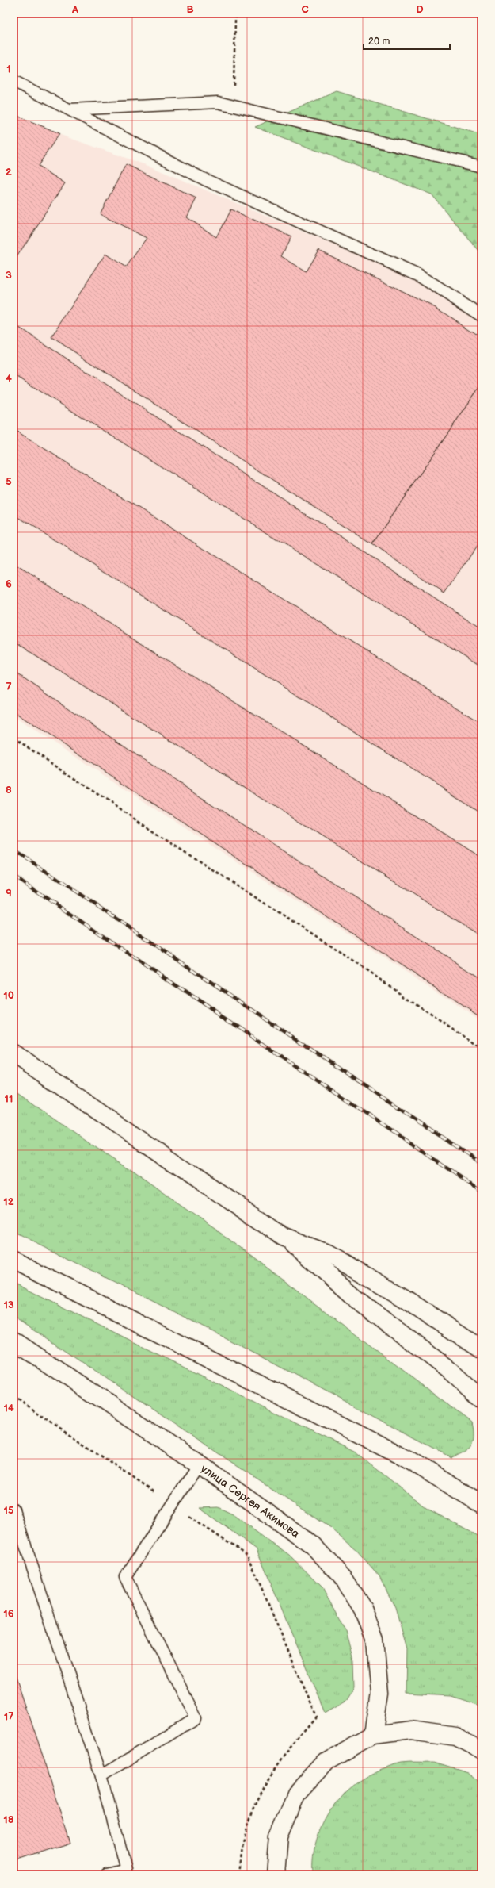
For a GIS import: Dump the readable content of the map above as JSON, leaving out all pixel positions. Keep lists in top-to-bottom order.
{
  "streets": {
    "main road": ["улица Сергея Акимова"]
  },
  "scale_bar": "20 m",
  "grid": {
    "columns": [
      "A",
      "B",
      "C",
      "D"
    ],
    "rows": [
      "1",
      "2",
      "3",
      "4",
      "5",
      "6",
      "7",
      "8",
      "9",
      "10",
      "11",
      "12",
      "13",
      "14",
      "15",
      "16",
      "17",
      "18"
    ]
  }
}
